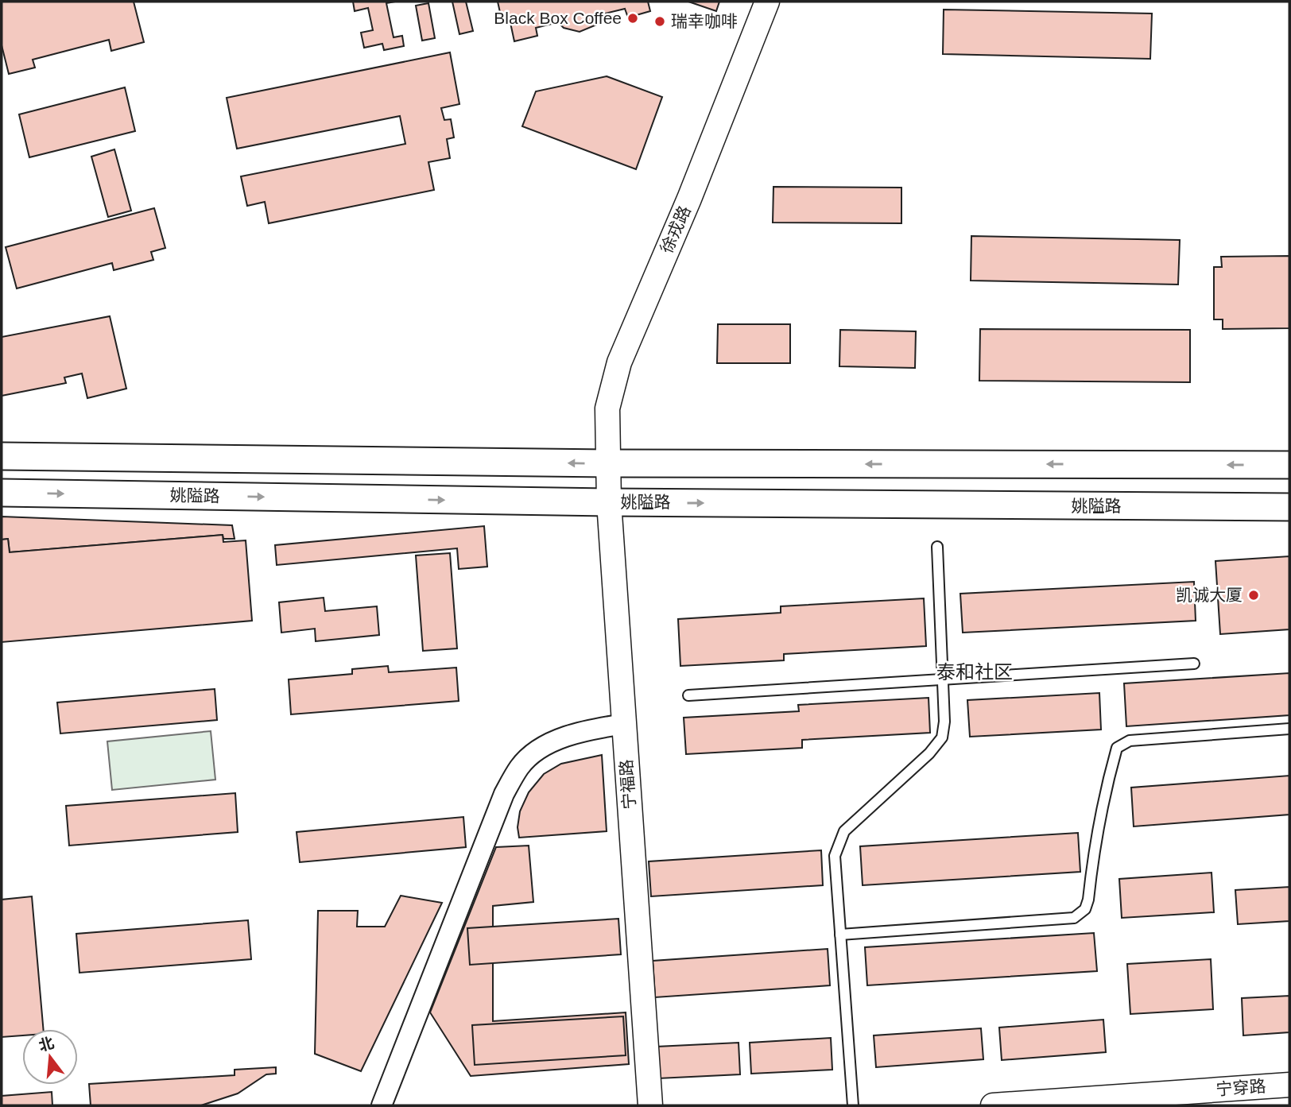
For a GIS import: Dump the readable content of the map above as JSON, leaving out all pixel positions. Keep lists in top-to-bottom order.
{
  "streets": {
    "main road": ["姚隘路"],
    "street": ["徐戎路", "宁福路", "宁穿路"]
  },
  "crossings": [
    ["徐戎路", "宁福路"],
    ["姚隘路", "宁福路"]
  ],
  "districts": ["泰和社区"],
  "places": ["Black Box Coffee", "瑞幸咖啡", "凯诚大厦"],
  "north": "top"
}
